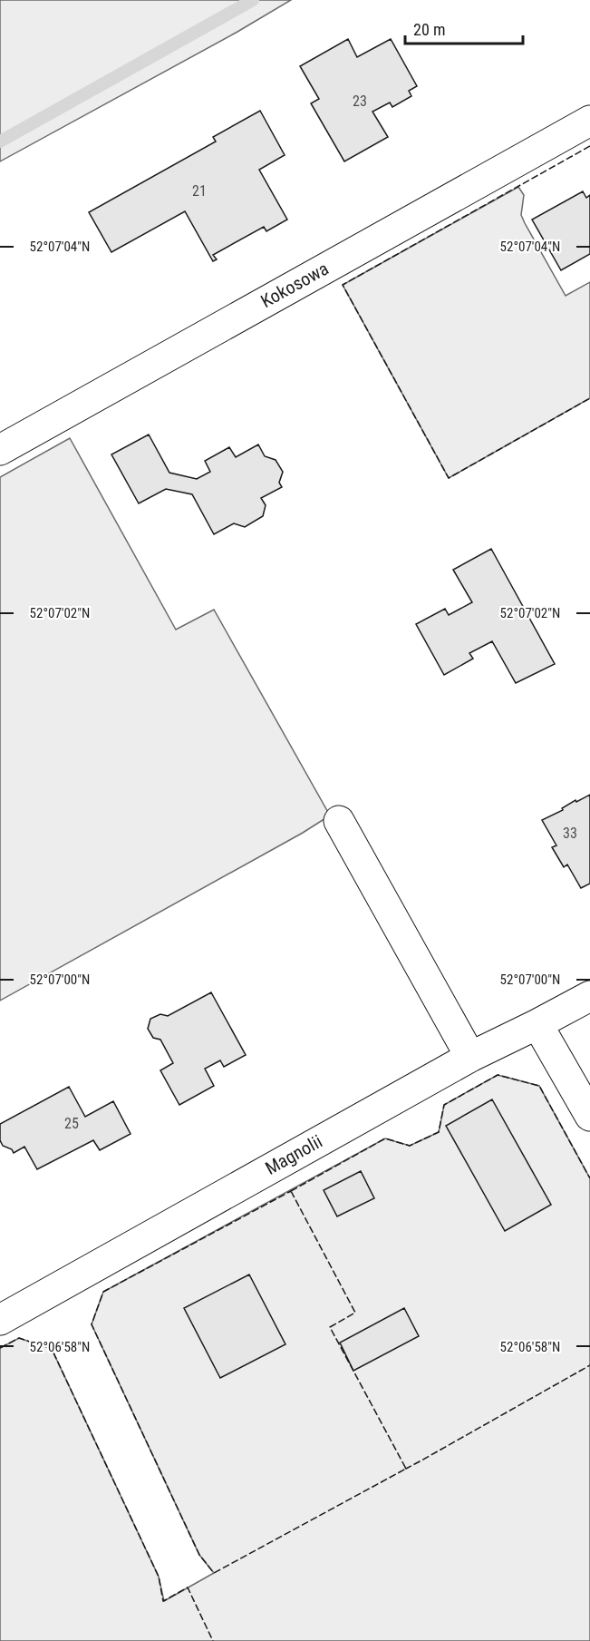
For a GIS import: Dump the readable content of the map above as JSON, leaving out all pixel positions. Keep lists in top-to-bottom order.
{
  "streets": {
    "street": ["Kokosowa", "Magnolii"]
  },
  "house_numbers": [
    "23",
    "21",
    "33",
    "25"
  ],
  "scale_bar": "20 m",
  "coordinates": [
    "52°07'04\"N",
    "52°07'02\"N",
    "52°07'00\"N",
    "52°06'58\"N"
  ]
}
